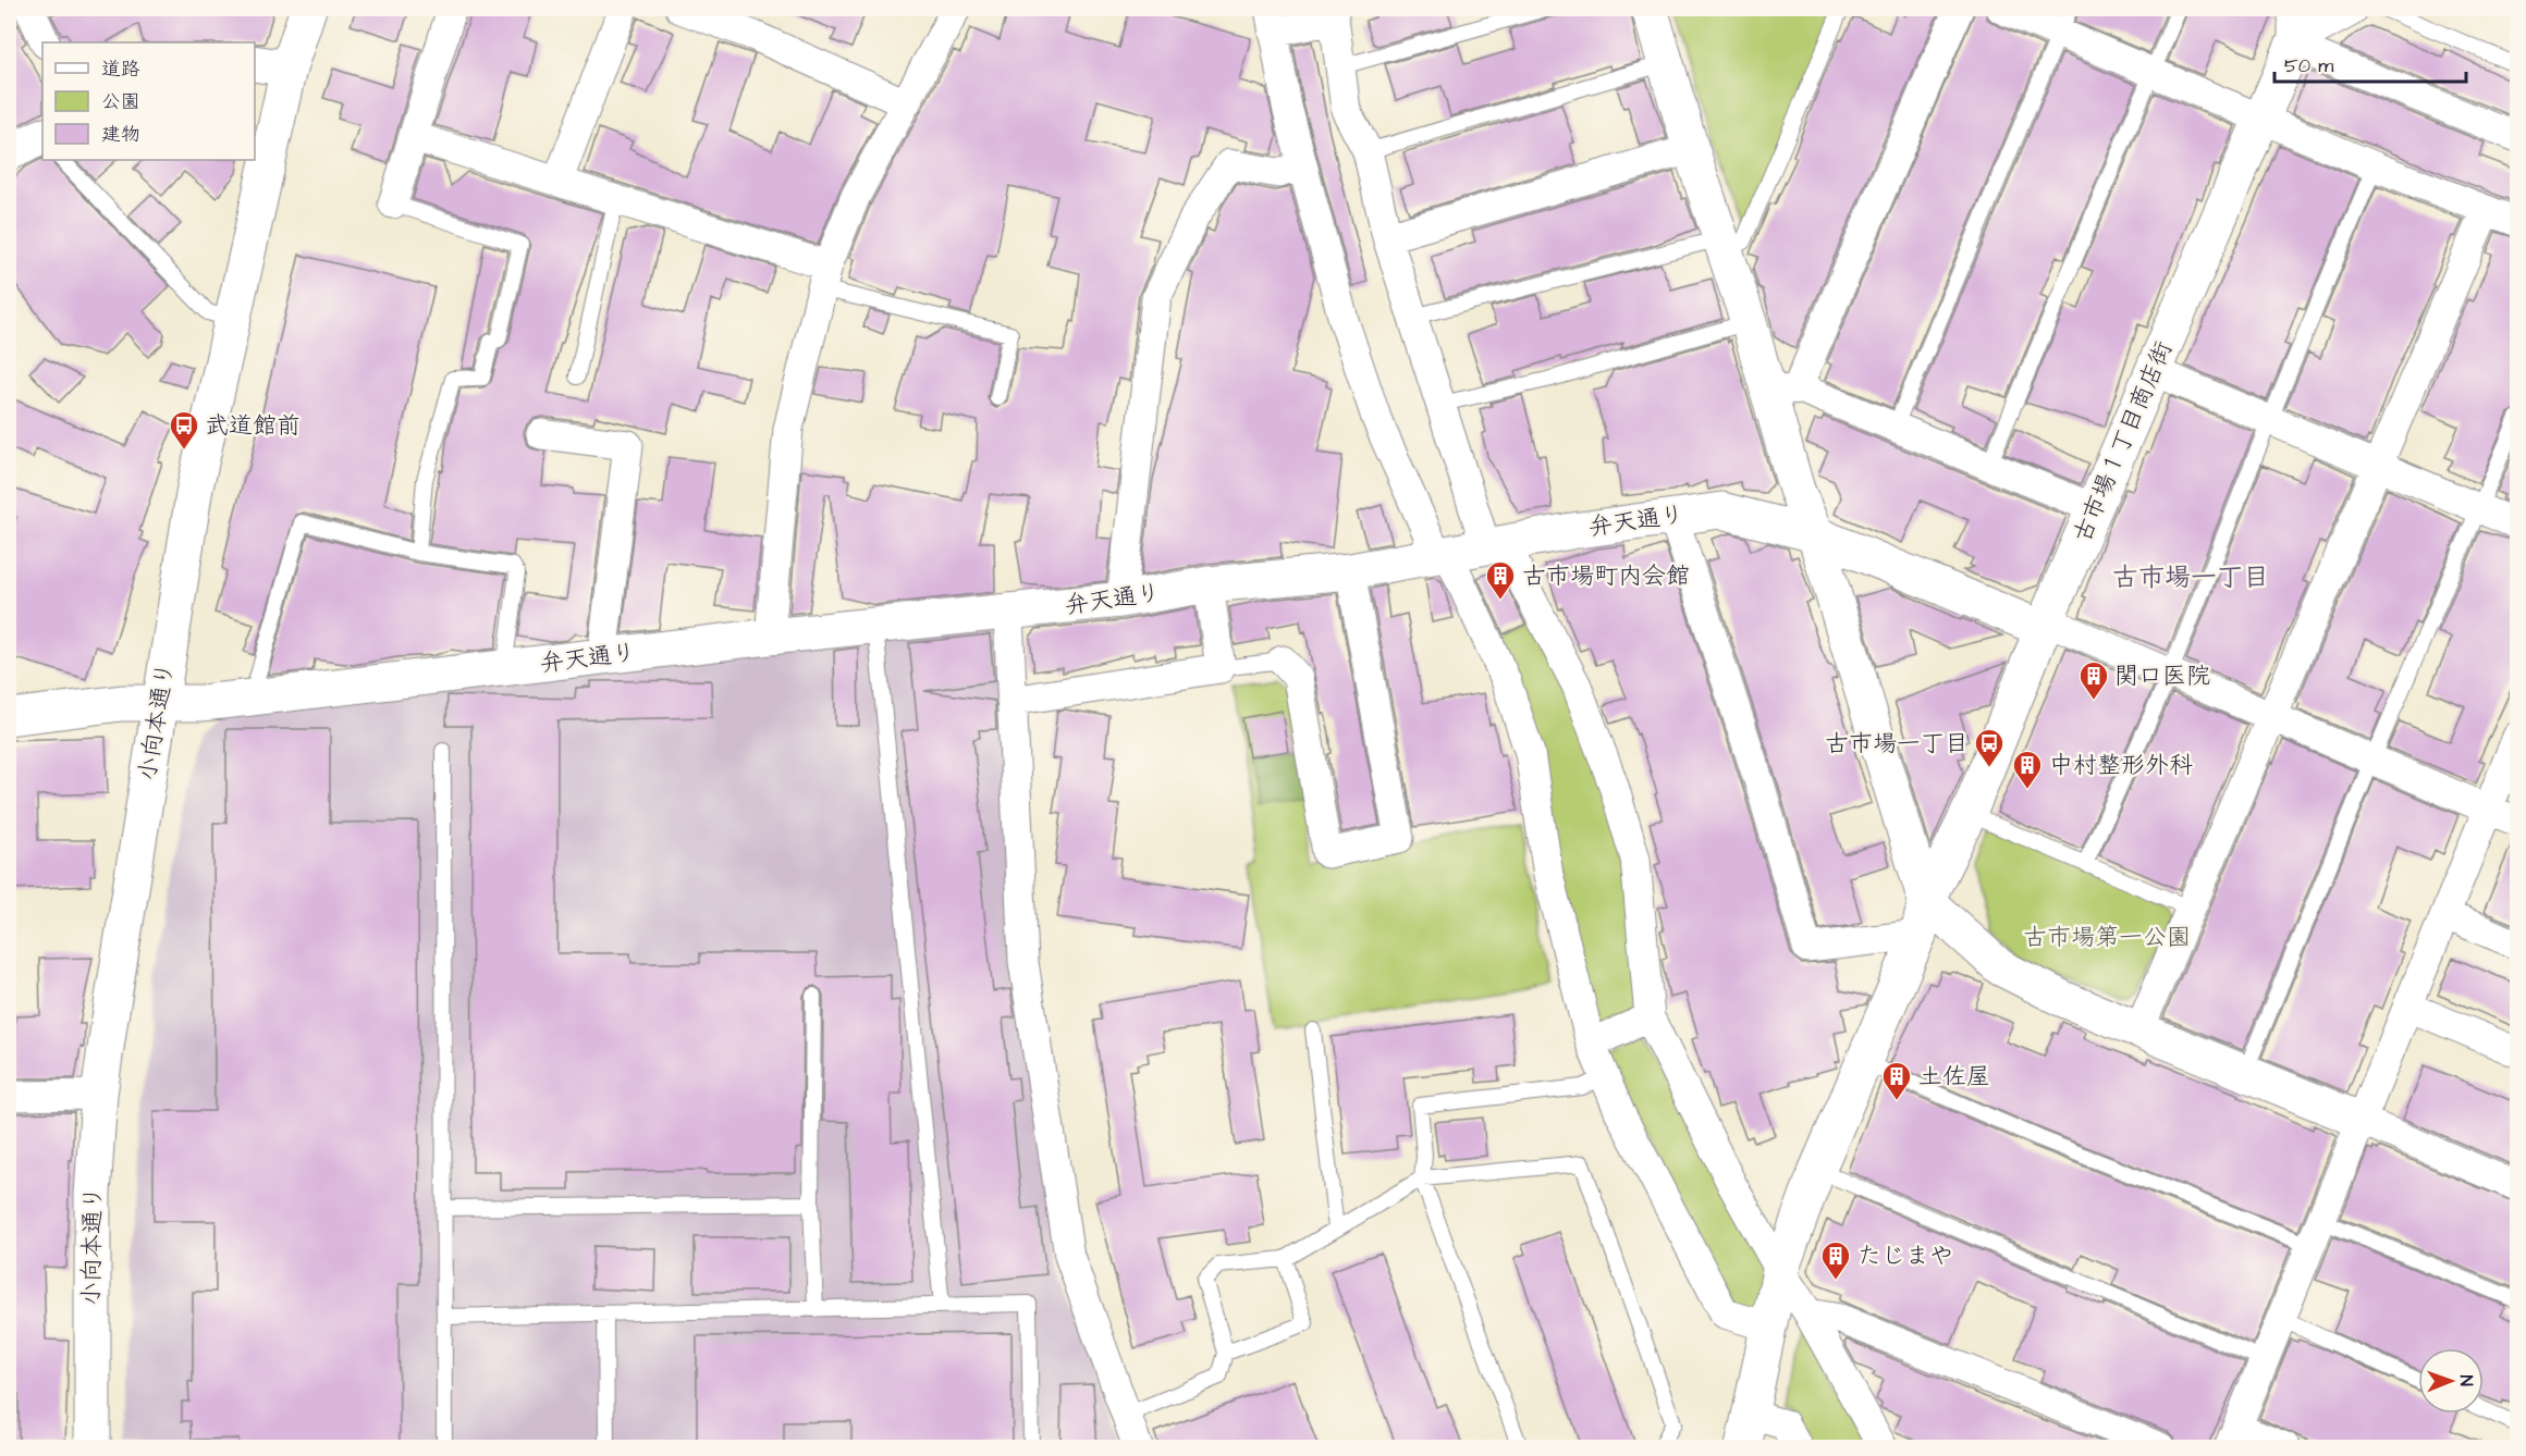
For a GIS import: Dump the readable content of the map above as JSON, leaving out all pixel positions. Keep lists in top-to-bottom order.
{
  "streets": {
    "street": ["古市場１丁目商店街", "弁天通り", "小向本通り"]
  },
  "crossings": [
    ["古市場１丁目商店街", "弁天通り"],
    ["弁天通り", "小向本通り"]
  ],
  "districts": ["古市場一丁目"],
  "parks": ["古市場第一公園"],
  "places": {
    "bus stop": ["武道館前", "古市場一丁目"],
    "building": [
      "古市場町内会館",
      "関口医院",
      "中村整形外科",
      "土佐屋",
      "たじまや"
    ]
  },
  "legend": ["道路", "公園", "建物"],
  "scale_bar": "50 m",
  "north": "right"
}
